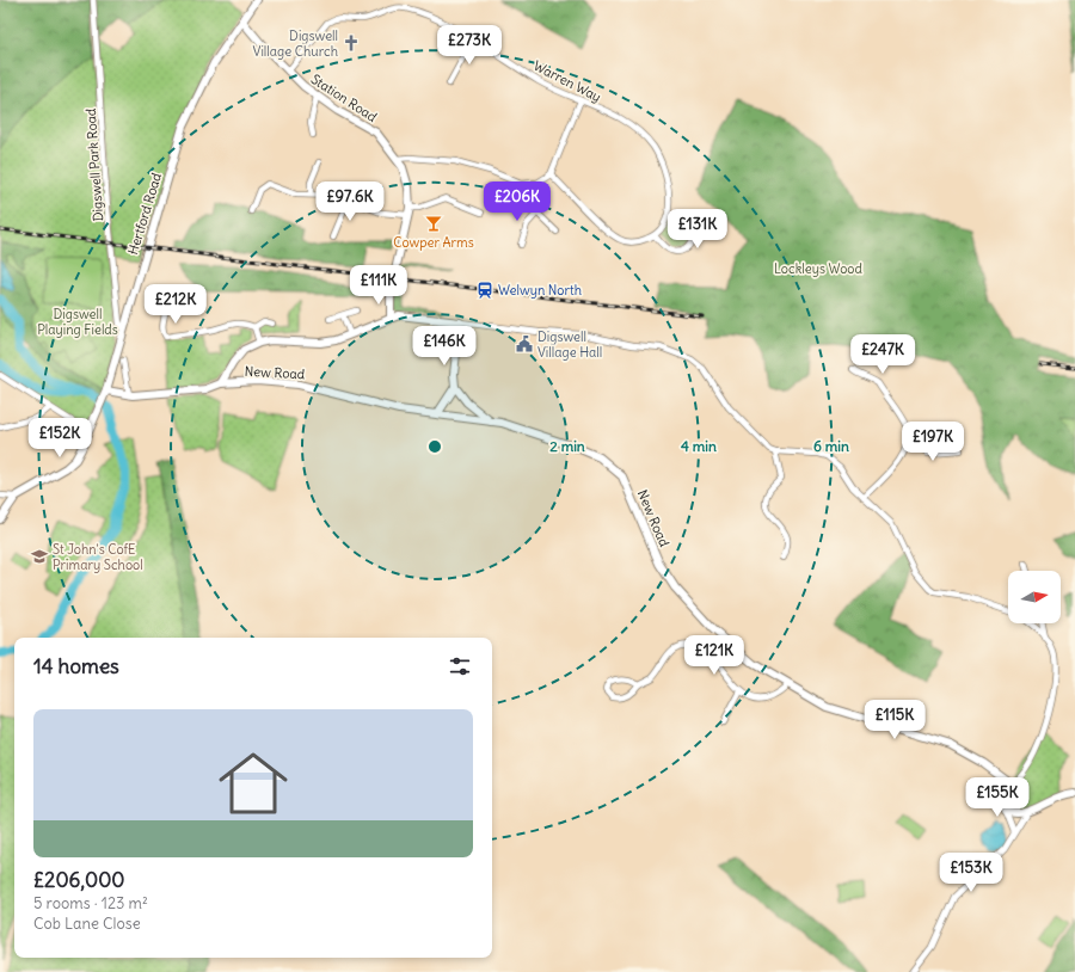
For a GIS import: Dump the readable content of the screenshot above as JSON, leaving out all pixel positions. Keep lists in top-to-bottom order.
{
  "streets": {
    "street": [
      "Warren Way",
      "Station Road",
      "Digswell Park Road",
      "Hertford Road",
      "New Road"
    ]
  },
  "crossings": [
    ["Station Road", "Hertford Road"],
    ["Digswell Park Road", "Hertford Road"],
    ["Hertford Road", "New Road"]
  ],
  "parks": ["Lockleys Wood", "Digswell Playing Fields"],
  "places": {
    "church": ["Digswell Village Church"],
    "bar": ["Cowper Arms"],
    "station": ["Welwyn North"],
    "public building": ["Digswell Village Hall"],
    "school or university": ["St John's CofE Primary School"]
  },
  "north": "right",
  "page": {
    "price": [
      "£273K",
      "£97.6K",
      "£206K",
      "£131K",
      "£111K",
      "£212K",
      "£146K",
      "£247K",
      "£152K",
      "£197K",
      "£121K",
      "£115K",
      "£155K",
      "£153K"
    ],
    "heading": "14 homes",
    "list": [
      {
        "name": "£206,000",
        "note": "5 rooms · 123 m² · Cob Lane Close"
      }
    ]
  },
  "rings": ["2 min", "4 min", "6 min"]
}
